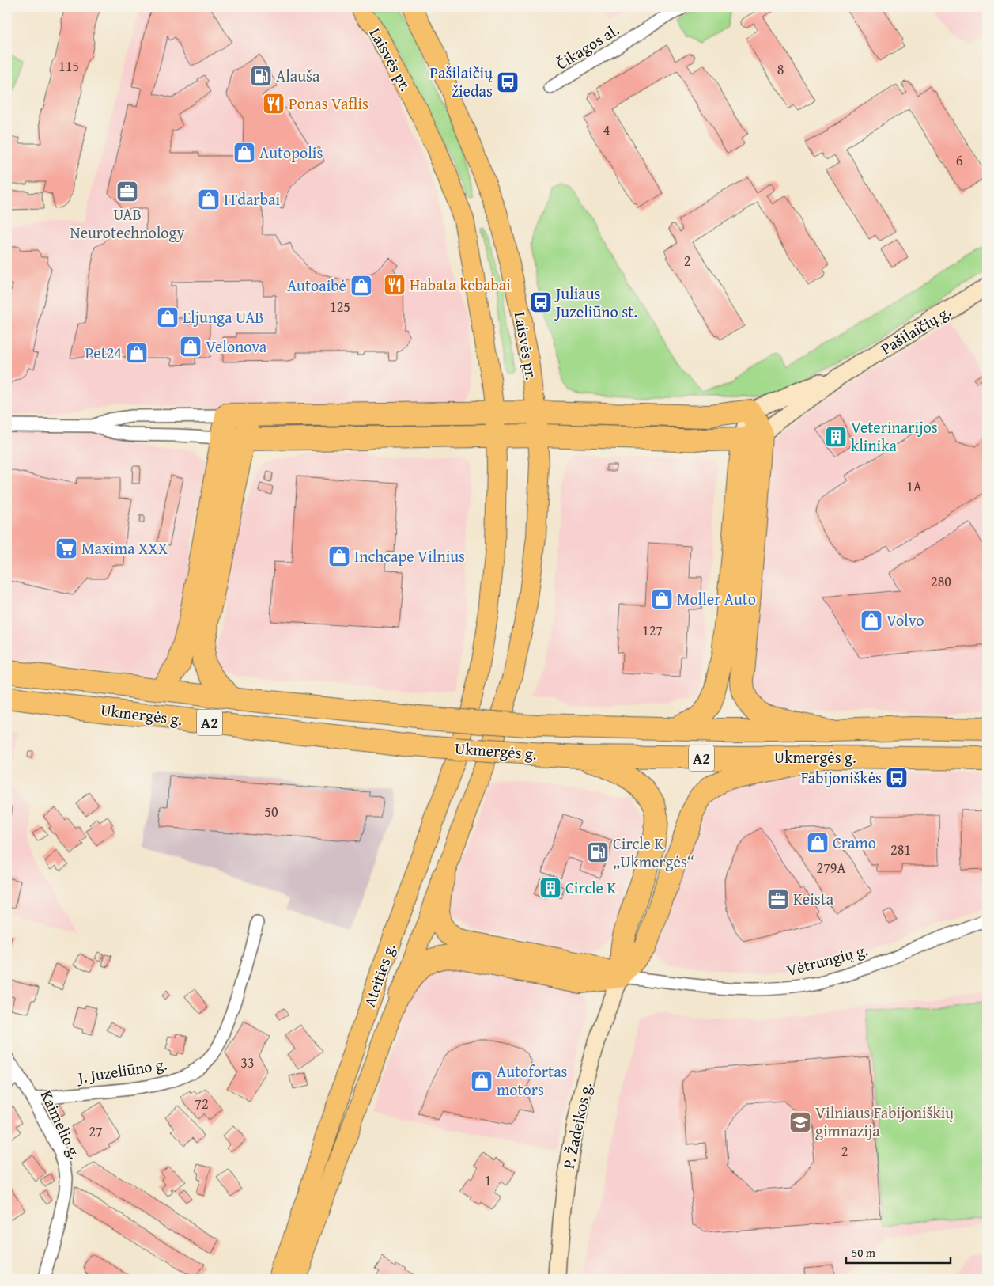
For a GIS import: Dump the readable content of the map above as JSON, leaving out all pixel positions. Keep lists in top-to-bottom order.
{
  "streets": {
    "highway": ["Ukmergės g.", "A2"],
    "main road": ["Laisvės pr.", "Ateities g."],
    "street": [
      "Čikagos al.",
      "Pašilaičių g.",
      "Vėtrungių g.",
      "J. Juzeliūno g.",
      "Kaimelio g.",
      "P. Žadeikos g."
    ]
  },
  "crossings": [
    ["Laisvės pr.", "Ateities g."],
    ["Vėtrungių g.", "P. Žadeikos g."],
    ["J. Juzeliūno g.", "Kaimelio g."]
  ],
  "places": {
    "fuel station": ["Alauša", "Circle K „Ukmergės“"],
    "bus stop": ["Pašilaičių žiedas", "Juliaus Juzeliūno st.", "Fabijoniškės"],
    "restaurant": ["Ponas Vaflis", "Habata kebabai"],
    "shop": [
      "Autopolis",
      "ITdarbai",
      "Autoaibė",
      "Eljunga UAB",
      "Velonova",
      "Pet24",
      "Inchcape Vilnius",
      "Moller Auto",
      "Volvo",
      "Cramo",
      "Autofortas motors"
    ],
    "office": ["UAB Neurotechnology", "Keista"],
    "building": ["Veterinarijos klinika", "Circle K"],
    "supermarket": ["Maxima XXX"],
    "school or university": ["Vilniaus Fabijoniškių gimnazija"]
  },
  "house_numbers": [
    "115",
    "8",
    "4",
    "6",
    "2",
    "125",
    "1A",
    "280",
    "127",
    "50",
    "281",
    "279A",
    "33",
    "72",
    "27",
    "2",
    "1"
  ],
  "scale_bar": "50 m"
}
